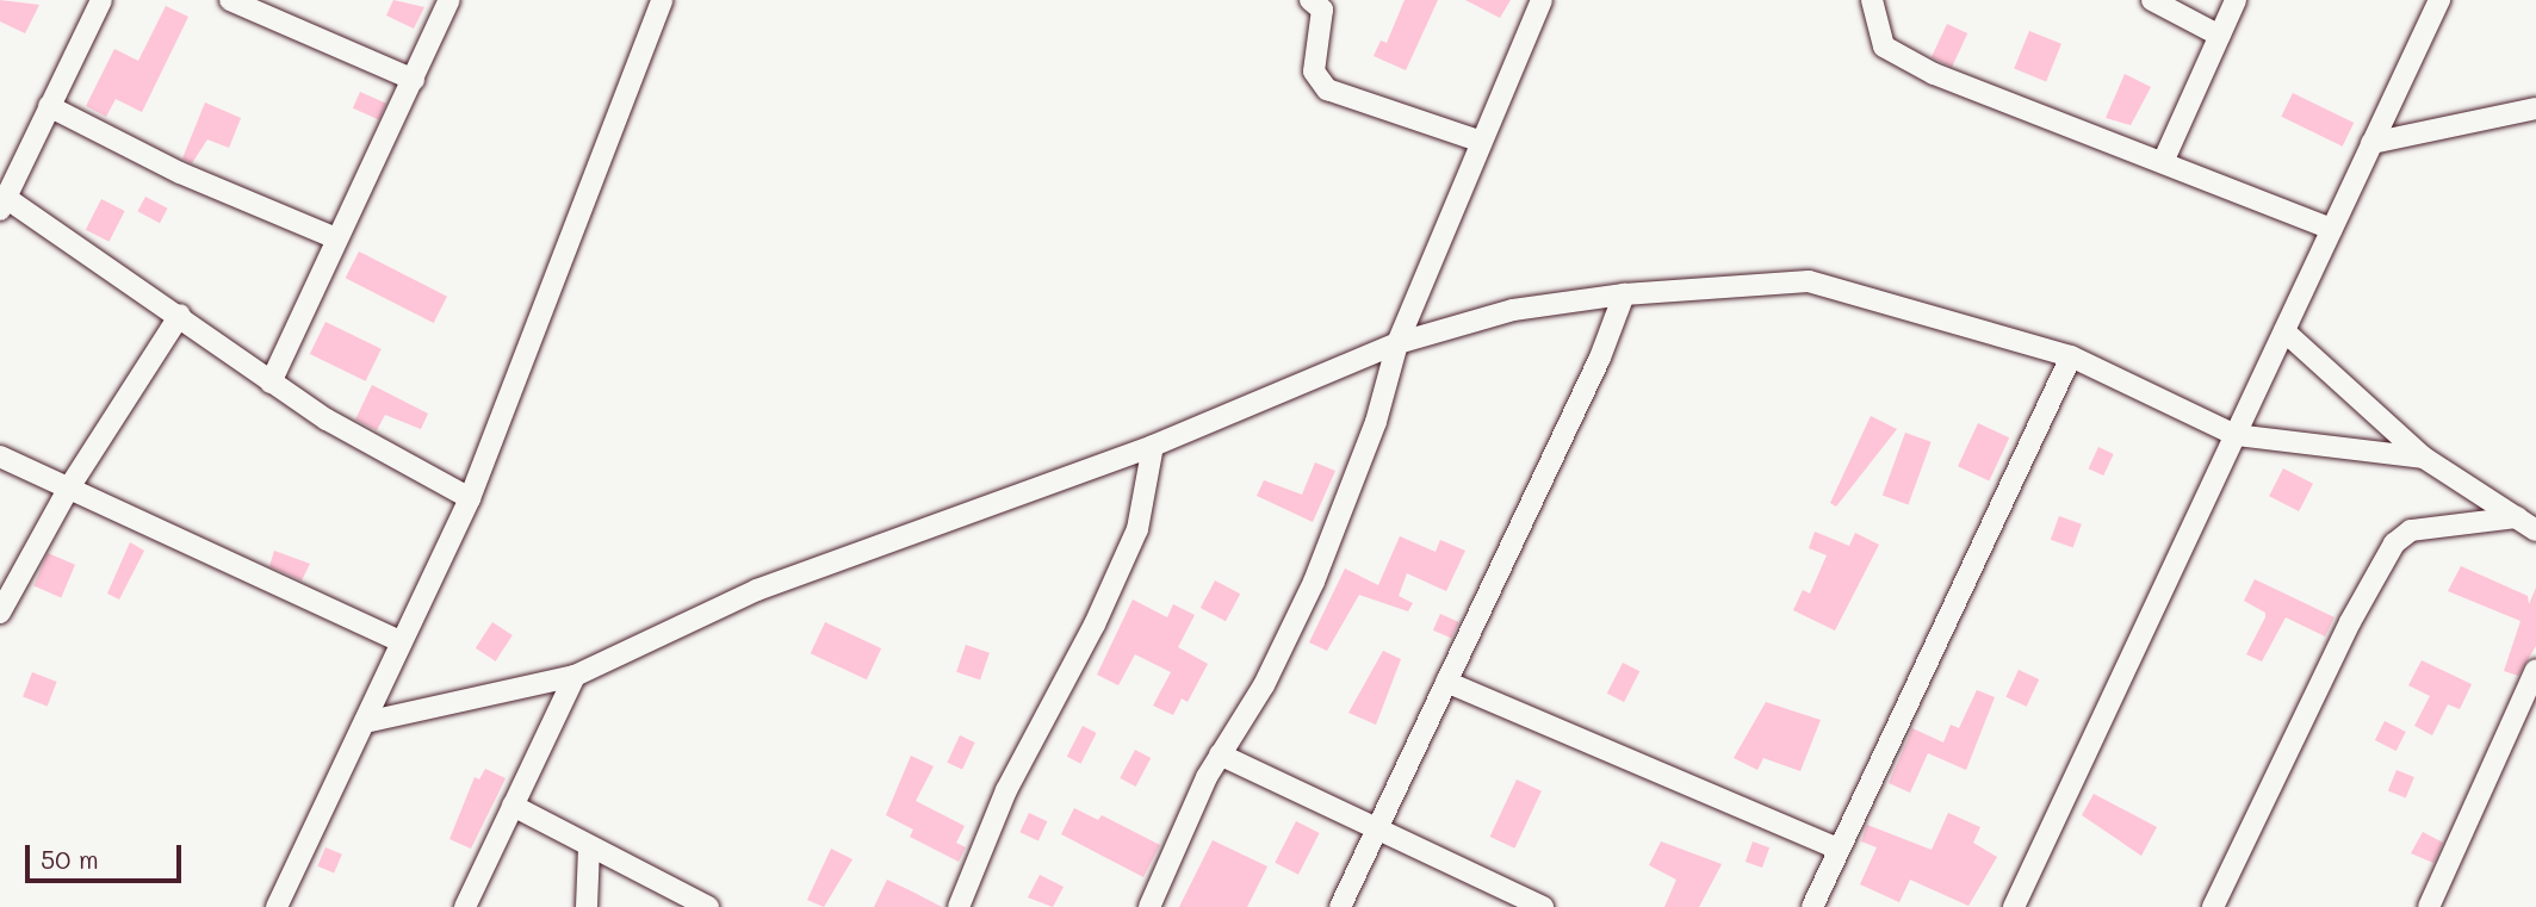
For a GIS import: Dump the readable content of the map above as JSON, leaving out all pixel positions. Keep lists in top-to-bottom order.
{
  "scale_bar": "50 m"
}
